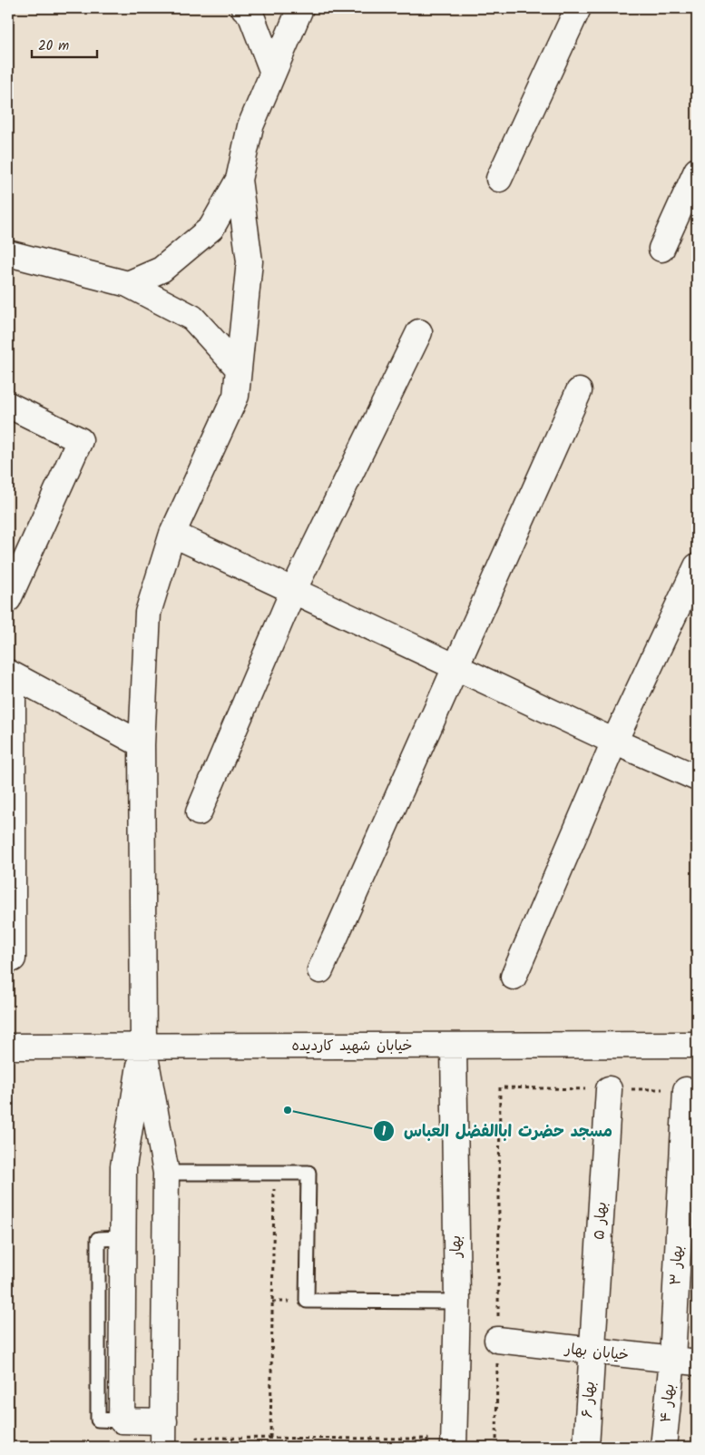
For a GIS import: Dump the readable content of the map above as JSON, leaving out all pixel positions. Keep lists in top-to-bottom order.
{
  "streets": {
    "street": [
      "خیابان شهید کاردیده",
      "بهار ۵",
      "بهار",
      "بهار ۳",
      "خیابان بهار",
      "بهار ۶",
      "بهار ۴"
    ]
  },
  "crossings": [
    ["خیابان شهید کاردیده", "بهار"],
    ["بهار ۵", "خیابان بهار"],
    ["بهار ۵", "بهار ۶"],
    ["بهار ۳", "خیابان بهار"],
    ["بهار ۳", "بهار ۴"],
    ["خیابان بهار", "بهار ۶"],
    ["خیابان بهار", "بهار ۴"]
  ],
  "places": ["مسجد حضرت اباالفضل العباس"],
  "scale_bar": "20 m"
}
